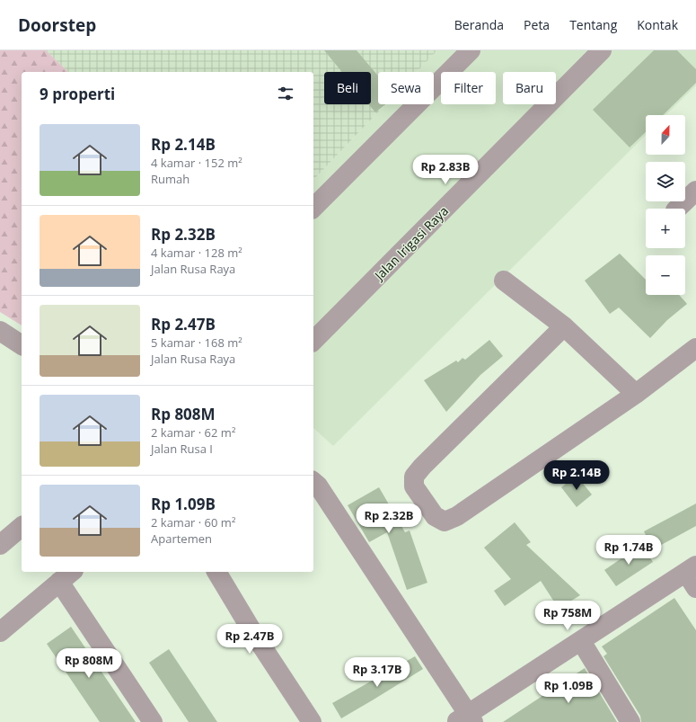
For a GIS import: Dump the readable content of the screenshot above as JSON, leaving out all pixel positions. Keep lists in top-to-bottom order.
{
  "streets": {
    "street": ["Jalan Irigasi Raya"]
  },
  "north": "top",
  "page": {
    "header": "Doorstep",
    "nav": [
      "Beranda",
      "Peta",
      "Tentang",
      "Kontak"
    ],
    "chip": [
      "Beli",
      "Sewa",
      "Filter",
      "Baru"
    ],
    "heading": "9 properti",
    "map_buttons": ["+", "−"],
    "list": [
      {
        "name": "Rp 2.14B",
        "note": "4 kamar · 152 m² · Rumah"
      },
      {
        "name": "Rp 2.32B",
        "note": "4 kamar · 128 m² · Jalan Rusa Raya"
      },
      {
        "name": "Rp 2.47B",
        "note": "5 kamar · 168 m² · Jalan Rusa Raya"
      },
      {
        "name": "Rp 808M",
        "note": "2 kamar · 62 m² · Jalan Rusa I"
      },
      {
        "name": "Rp 1.09B",
        "note": "2 kamar · 60 m² · Apartemen"
      }
    ],
    "price": [
      "Rp 2.83B",
      "Rp 2.14B",
      "Rp 2.32B",
      "Rp 1.74B",
      "Rp 758M",
      "Rp 2.47B",
      "Rp 808M",
      "Rp 3.17B",
      "Rp 1.09B"
    ]
  }
}
